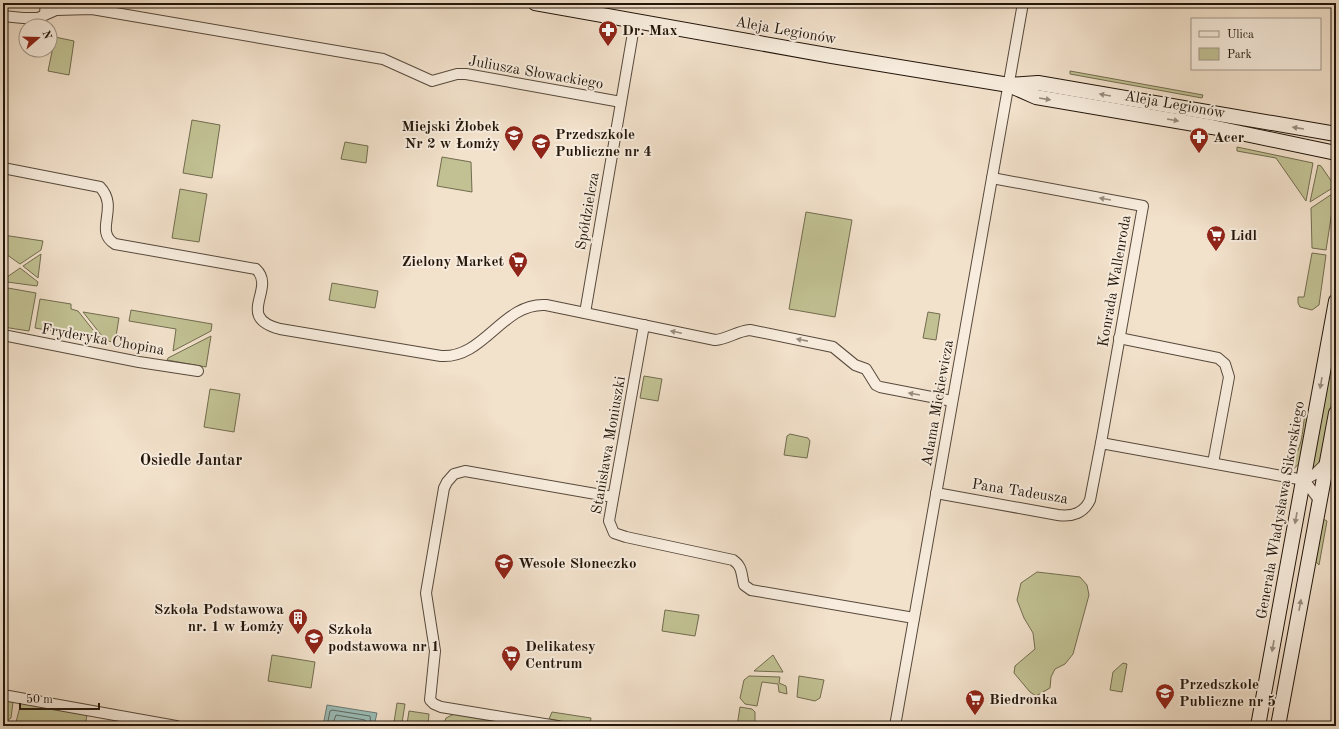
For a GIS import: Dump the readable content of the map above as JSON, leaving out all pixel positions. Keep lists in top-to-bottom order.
{
  "streets": {
    "main road": ["Aleja Legionów", "Generała Władysława Sikorskiego"],
    "street": [
      "Juliusza Słowackiego",
      "Spółdzielcza",
      "Konrada Wallenroda",
      "Fryderyka Chopina",
      "Adama Mickiewicza",
      "Stanisława Moniuszki",
      "Pana Tadeusza"
    ]
  },
  "crossings": [
    ["Aleja Legionów", "Spółdzielcza"],
    ["Aleja Legionów", "Adama Mickiewicza"],
    ["Juliusza Słowackiego", "Spółdzielcza"],
    ["Konrada Wallenroda", "Adama Mickiewicza"],
    ["Konrada Wallenroda", "Pana Tadeusza"],
    ["Adama Mickiewicza", "Stanisława Moniuszki"],
    ["Adama Mickiewicza", "Pana Tadeusza"]
  ],
  "districts": ["Osiedle Jantar"],
  "places": {
    "pharmacy": ["Dr. Max", "Acer"],
    "school or university": [
      "Miejski Żłobek Nr 2 w Łomży",
      "Przedszkole Publiczne nr 4",
      "Wesołe Słoneczko",
      "Szkoła podstawowa nr 1",
      "Przedszkole Publiczne nr 5"
    ],
    "supermarket": [
      "Lidl",
      "Zielony Market",
      "Delikatesy Centrum",
      "Biedronka"
    ],
    "building": ["Szkoła Podstawowa nr. 1 w Łomży"]
  },
  "legend": ["Ulica", "Park"],
  "scale_bar": "50 m",
  "north": "right"
}
